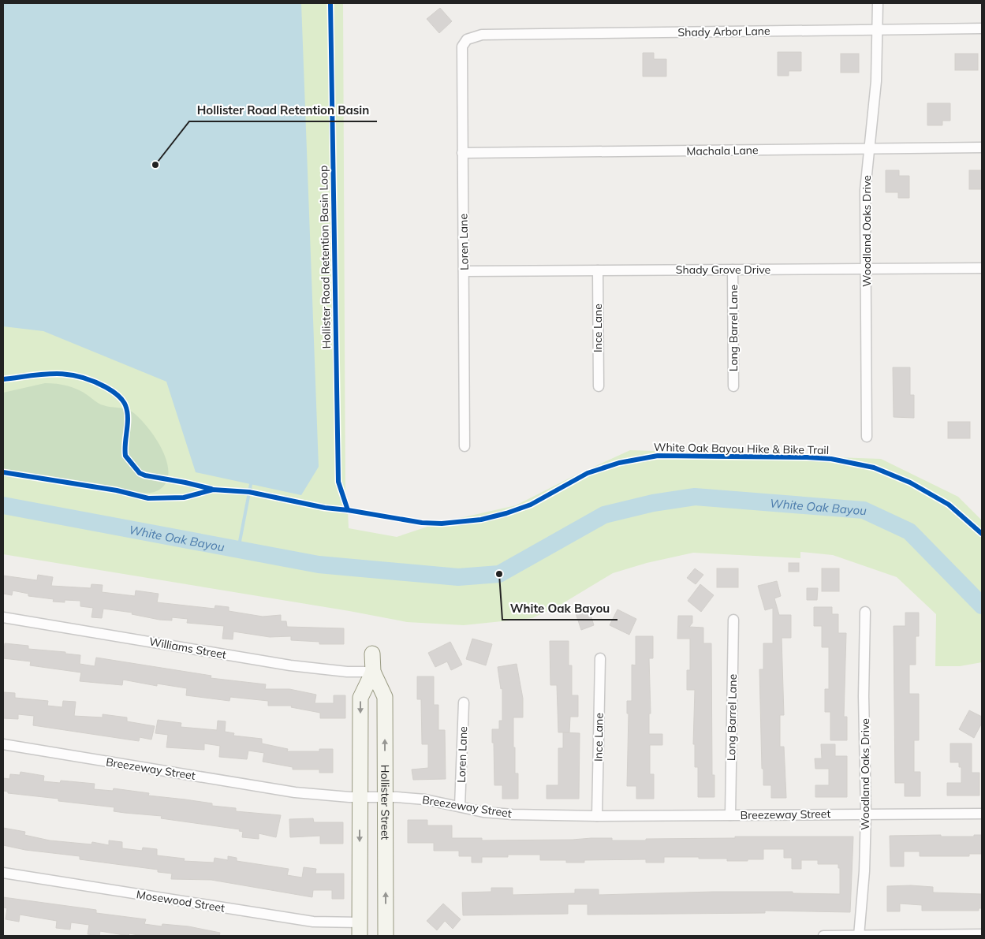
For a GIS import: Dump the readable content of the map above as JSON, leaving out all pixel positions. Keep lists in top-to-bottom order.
{
  "streets": {
    "street": [
      "Shady Arbor Lane",
      "Machala Lane",
      "Woodland Oaks Drive",
      "Loren Lane",
      "Shady Grove Drive",
      "Ince Lane",
      "Long Barrel Lane",
      "Williams Street",
      "Breezeway Street",
      "Hollister Street",
      "Mosewood Street"
    ],
    "cycle path": ["Hollister Road Retention Basin Loop", "White Oak Bayou Hike & Bike Trail"]
  },
  "crossings": [
    ["Shady Arbor Lane", "Woodland Oaks Drive"],
    ["Shady Arbor Lane", "Loren Lane"],
    ["Machala Lane", "Woodland Oaks Drive"],
    ["Machala Lane", "Loren Lane"],
    ["Woodland Oaks Drive", "Shady Grove Drive"],
    ["Woodland Oaks Drive", "Breezeway Street"],
    ["Loren Lane", "Shady Grove Drive"],
    ["Loren Lane", "Breezeway Street"],
    ["Shady Grove Drive", "Ince Lane"],
    ["Shady Grove Drive", "Long Barrel Lane"],
    ["Ince Lane", "Breezeway Street"],
    ["Long Barrel Lane", "Breezeway Street"],
    ["Williams Street", "Hollister Street"],
    ["Breezeway Street", "Hollister Street"],
    ["Hollister Street", "Mosewood Street"]
  ],
  "water": ["White Oak Bayou"],
  "places": ["Hollister Road Retention Basin", "White Oak Bayou"]
}
